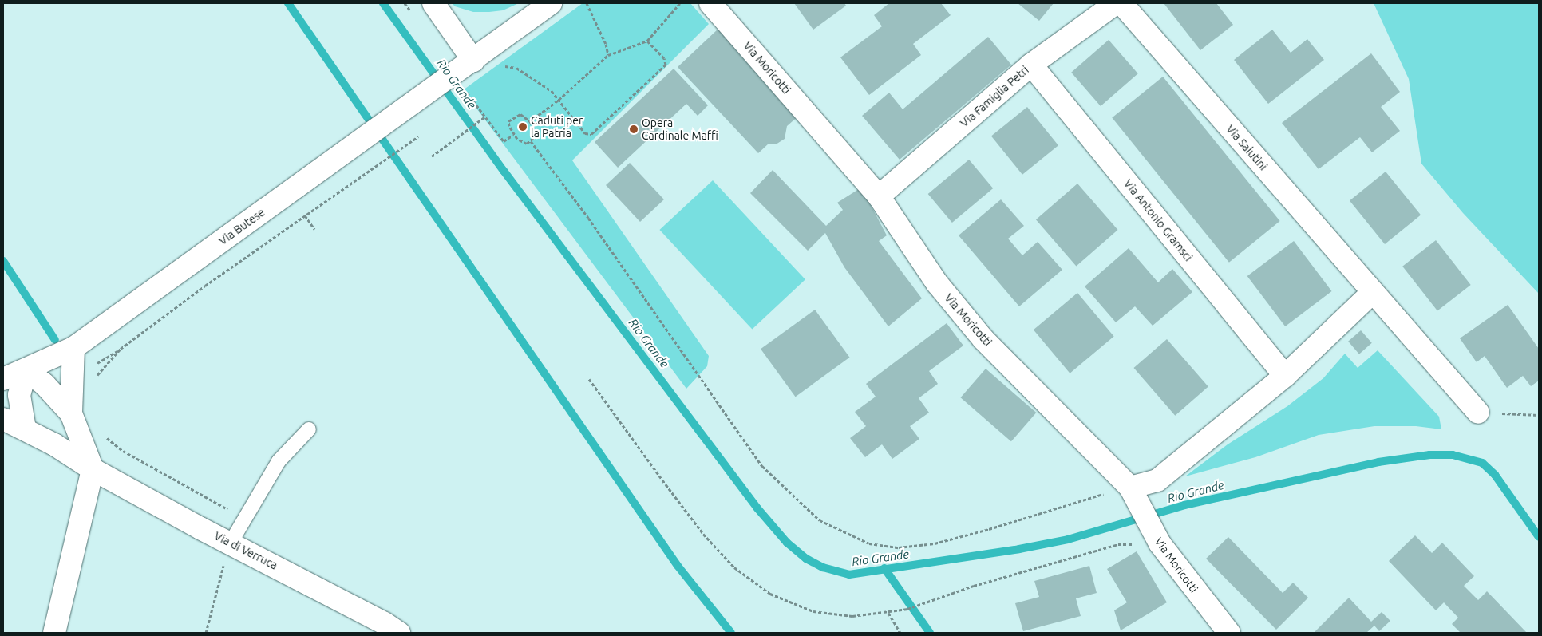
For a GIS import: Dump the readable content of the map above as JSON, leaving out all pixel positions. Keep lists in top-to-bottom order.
{
  "streets": {
    "street": [
      "Via Moricotti",
      "Via Famiglia Petri",
      "Via Salutini",
      "Via Antonio Gramsci",
      "Via Butese",
      "Via di Verruca"
    ]
  },
  "crossings": [
    ["Via Moricotti", "Via Famiglia Petri"],
    ["Via Famiglia Petri", "Via Antonio Gramsci"]
  ],
  "water": ["Rio Grande"],
  "places": ["Caduti per la Patria", "Opera Cardinale Maffi"]
}
